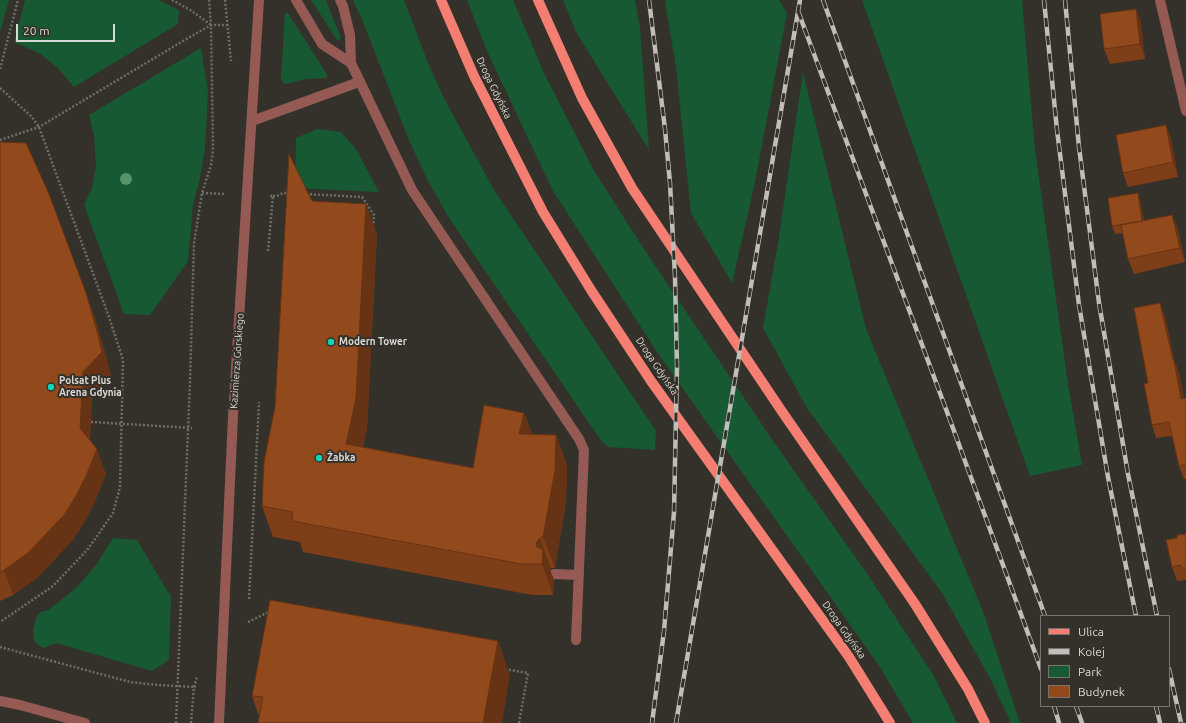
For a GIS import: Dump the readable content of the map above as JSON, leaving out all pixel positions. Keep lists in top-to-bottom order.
{
  "streets": {
    "main road": ["Droga Gdyńska"],
    "street": ["Kazimierza Górskiego"]
  },
  "places": ["Modern Tower", "Polsat Plus Arena Gdynia", "Żabka"],
  "legend": [
    "Ulica",
    "Kolej",
    "Park",
    "Budynek"
  ],
  "scale_bar": "20 m"
}
